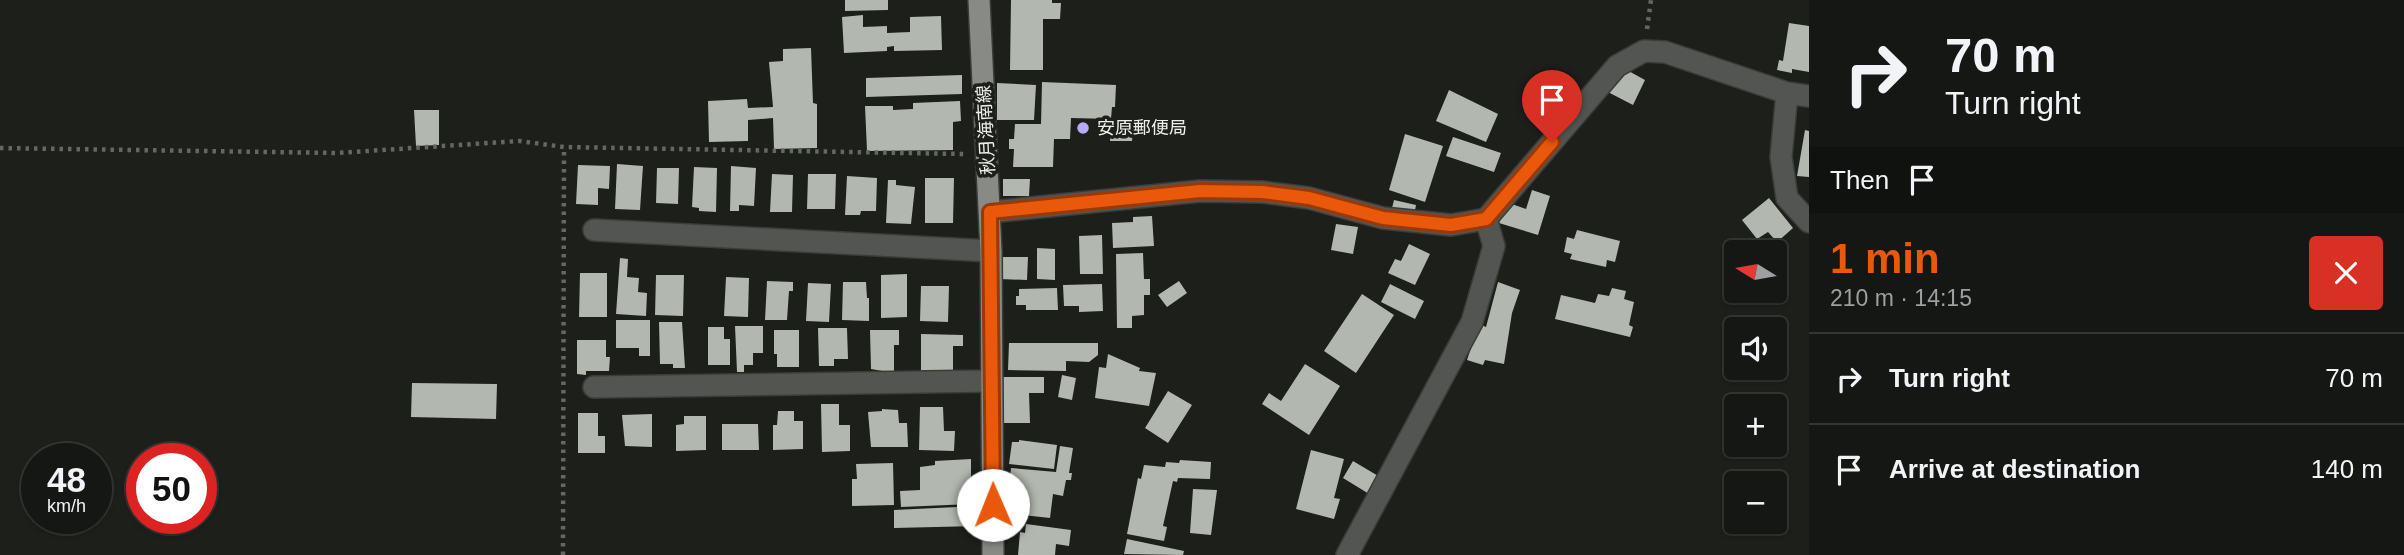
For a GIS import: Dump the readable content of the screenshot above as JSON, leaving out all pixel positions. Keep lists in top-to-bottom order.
{
  "streets": {
    "main road": ["秋月海南線"]
  },
  "places": ["安原郵便局"],
  "north": "left",
  "page": {
    "turn": ["70 m", "Turn right"],
    "then": "Then",
    "heading": ["1 min", "210 m · 14:15"],
    "map_buttons": ["+", "−"],
    "list": [
      {
        "name": "Turn right",
        "value": "70 m"
      },
      {
        "name": "Arrive at destination",
        "value": "140 m"
      }
    ],
    "speed": "48 km/h",
    "limit": "50"
  }
}
